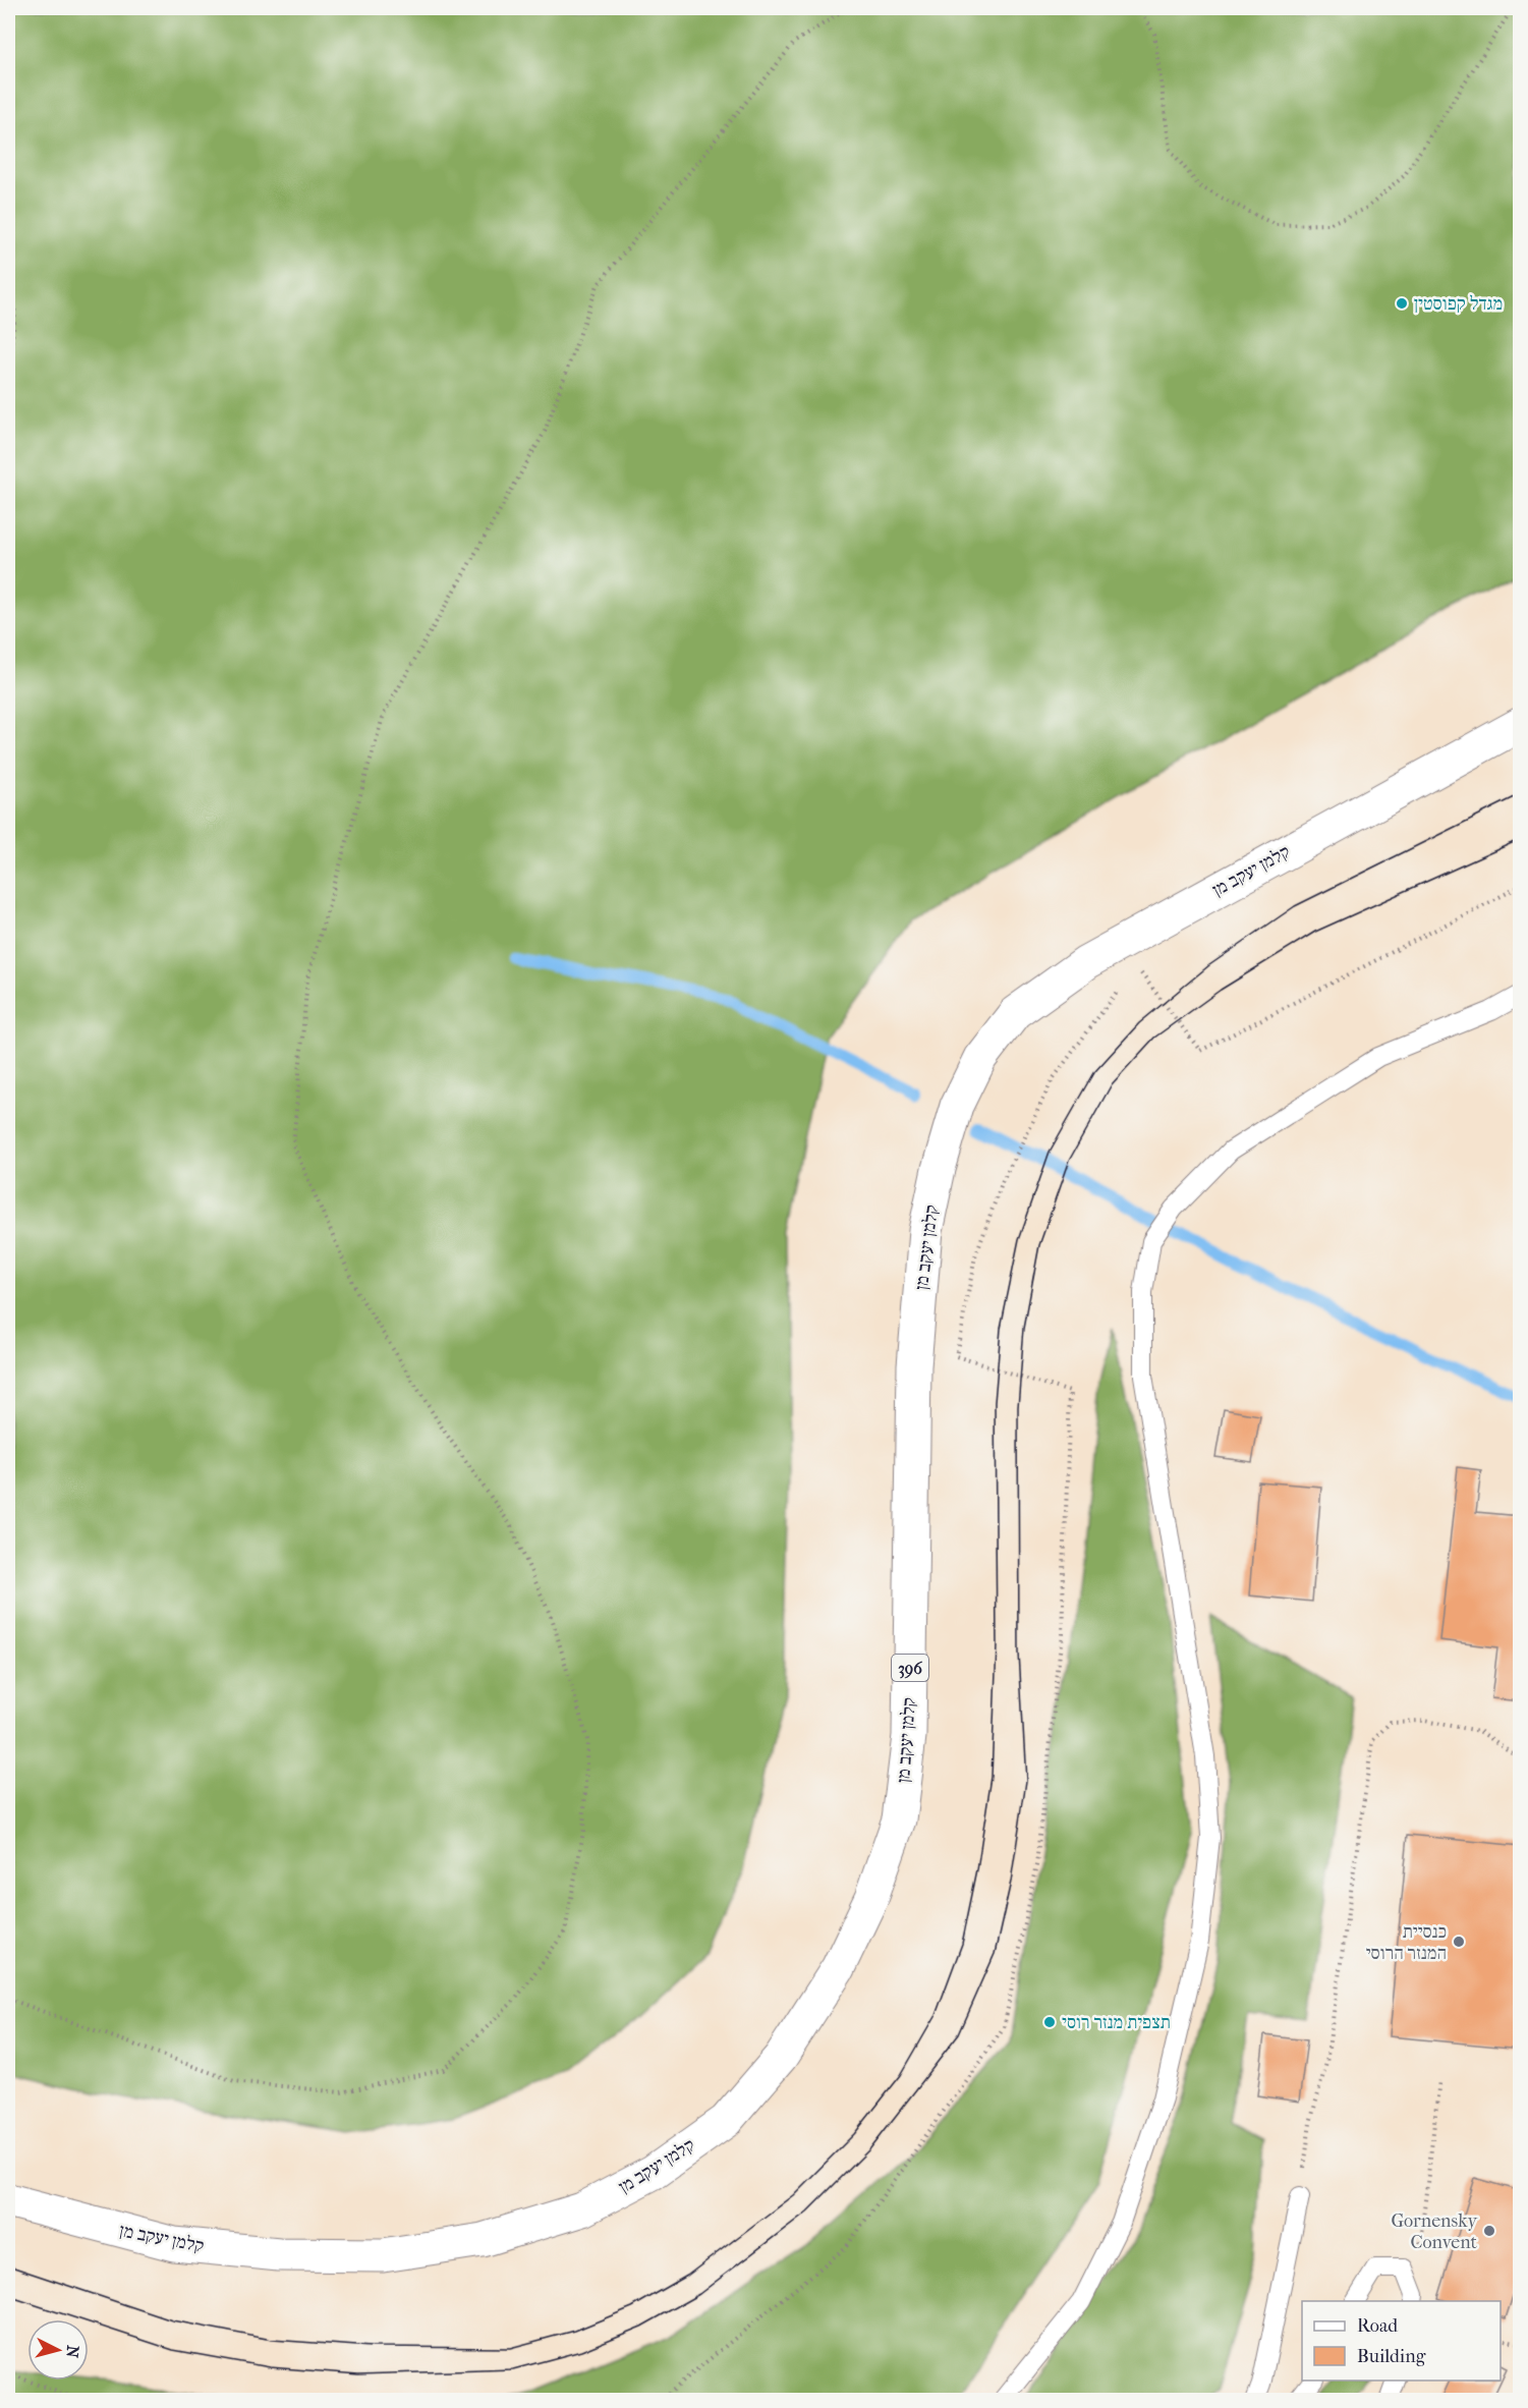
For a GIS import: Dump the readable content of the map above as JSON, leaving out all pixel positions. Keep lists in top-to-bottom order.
{
  "streets": {
    "main road": ["קלמן יעקב מן", "396"]
  },
  "places": [
    "מגדל קפוסטין",
    "כנסיית המנזר הרוסי",
    "תצפית מנזר רוסי",
    "Gornensky Convent"
  ],
  "legend": ["Road", "Building"],
  "north": "right"
}
